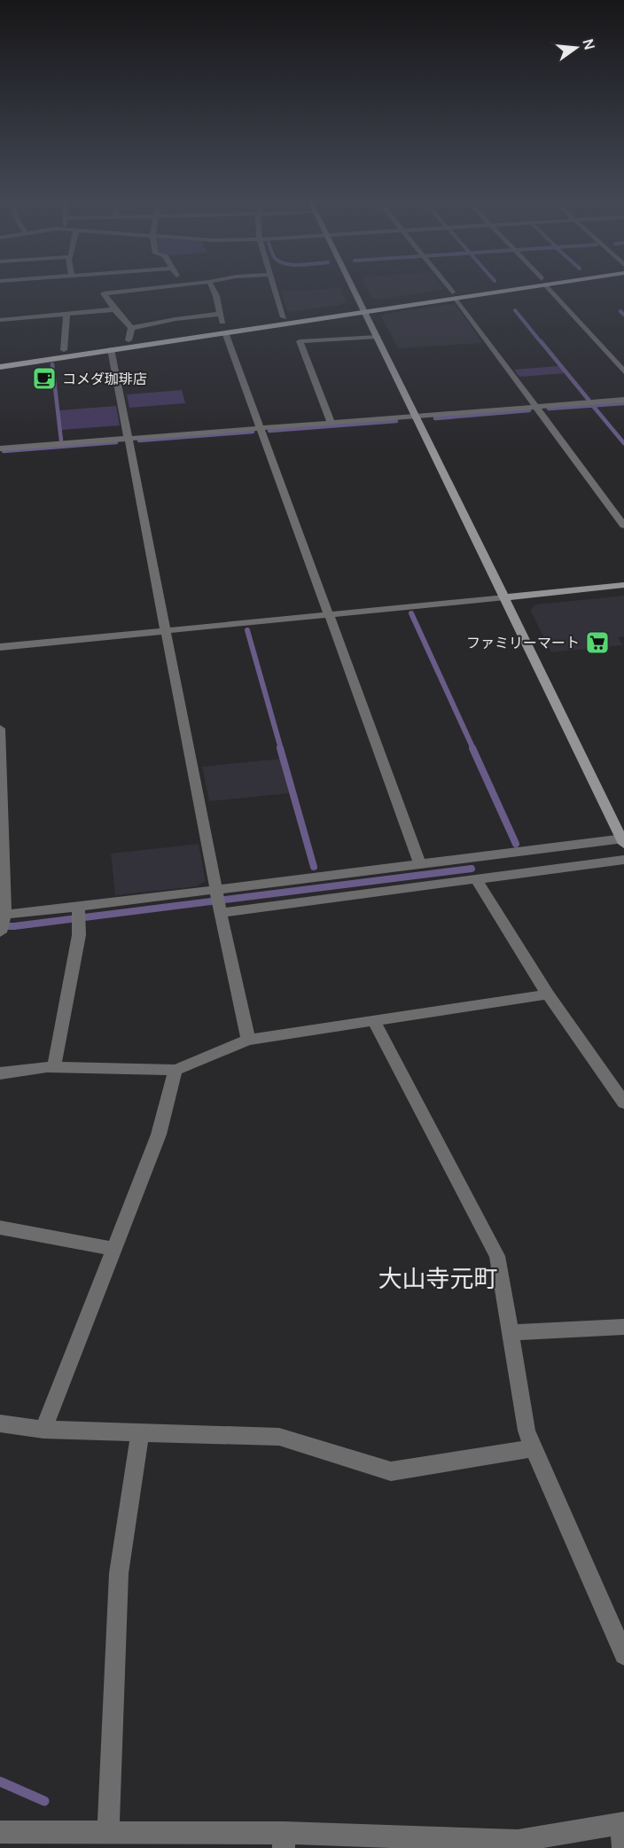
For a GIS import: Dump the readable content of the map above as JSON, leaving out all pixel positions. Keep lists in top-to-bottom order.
{
  "districts": ["大山寺元町"],
  "places": {
    "cafe": ["コメダ珈琲店"],
    "supermarket": ["ファミリーマート"]
  },
  "north": "right"
}
